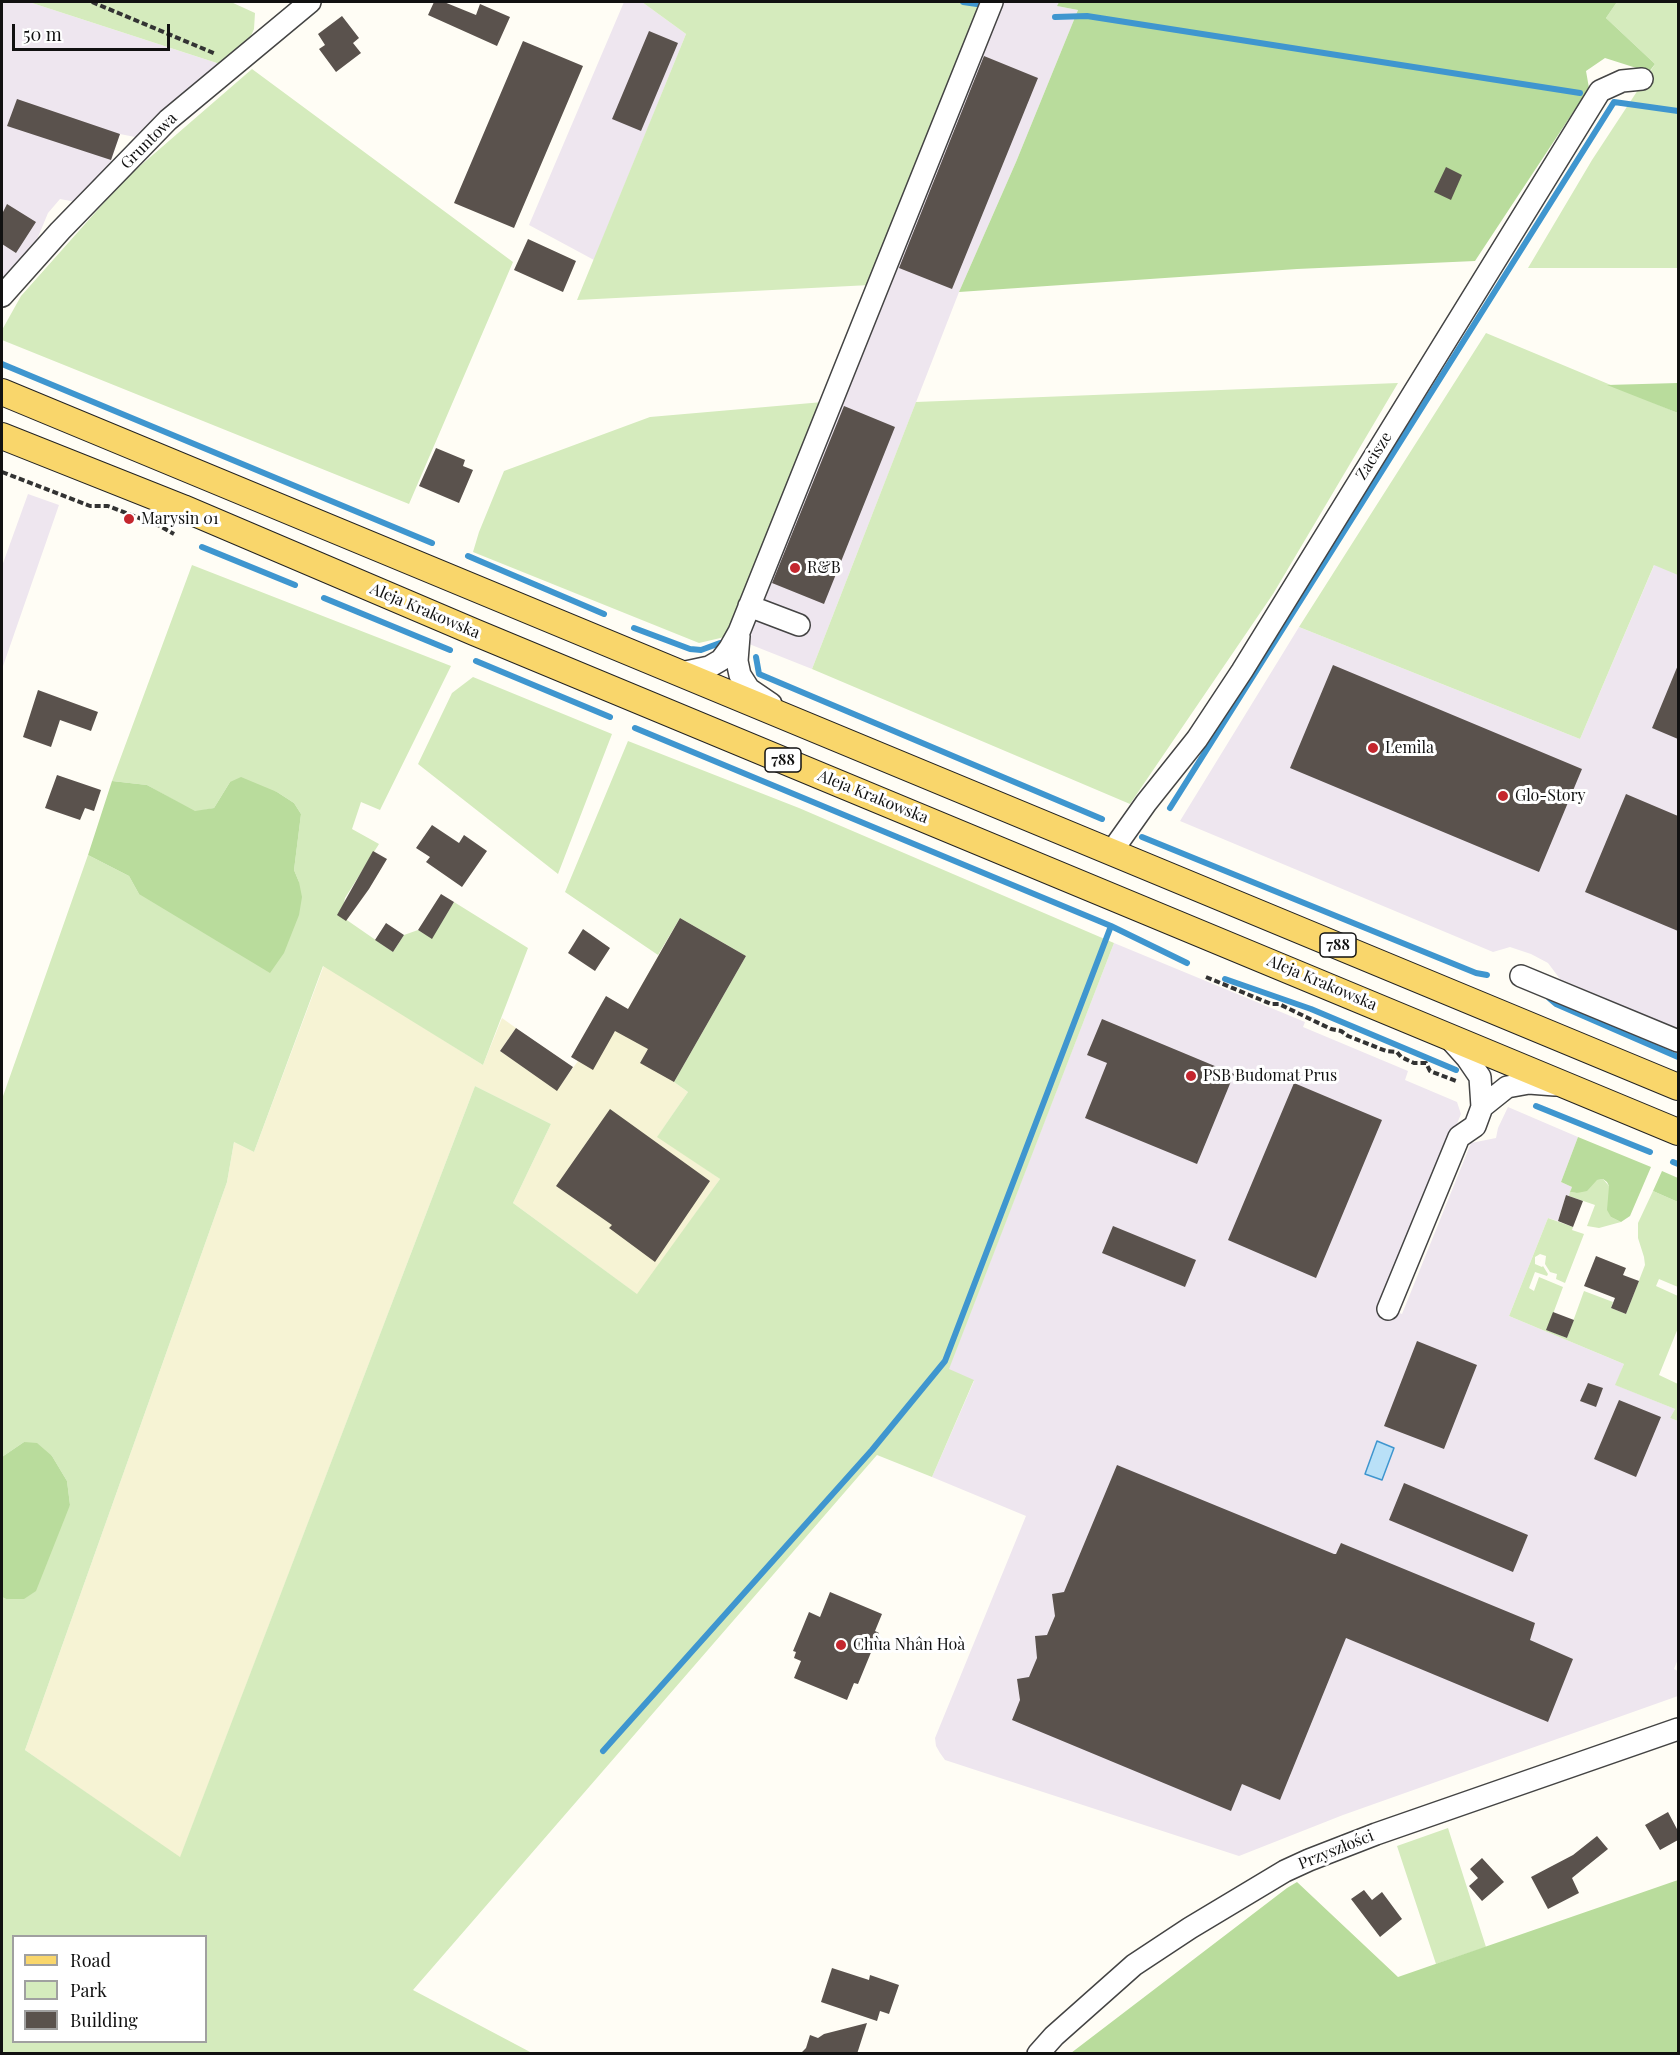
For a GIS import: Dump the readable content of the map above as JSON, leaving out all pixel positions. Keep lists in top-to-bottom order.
{
  "streets": {
    "main road": ["Aleja Krakowska", "788"],
    "street": ["Gruntowa", "Zacisze", "Przyszłości"]
  },
  "crossings": [
    ["Zacisze", "788"]
  ],
  "places": [
    "Marysin 01",
    "R&B",
    "Lemila",
    "Glo-Story",
    "PSB Budomat Prus",
    "Chùa Nhân Hoà"
  ],
  "legend": ["Road", "Park", "Building"],
  "scale_bar": "50 m"
}
